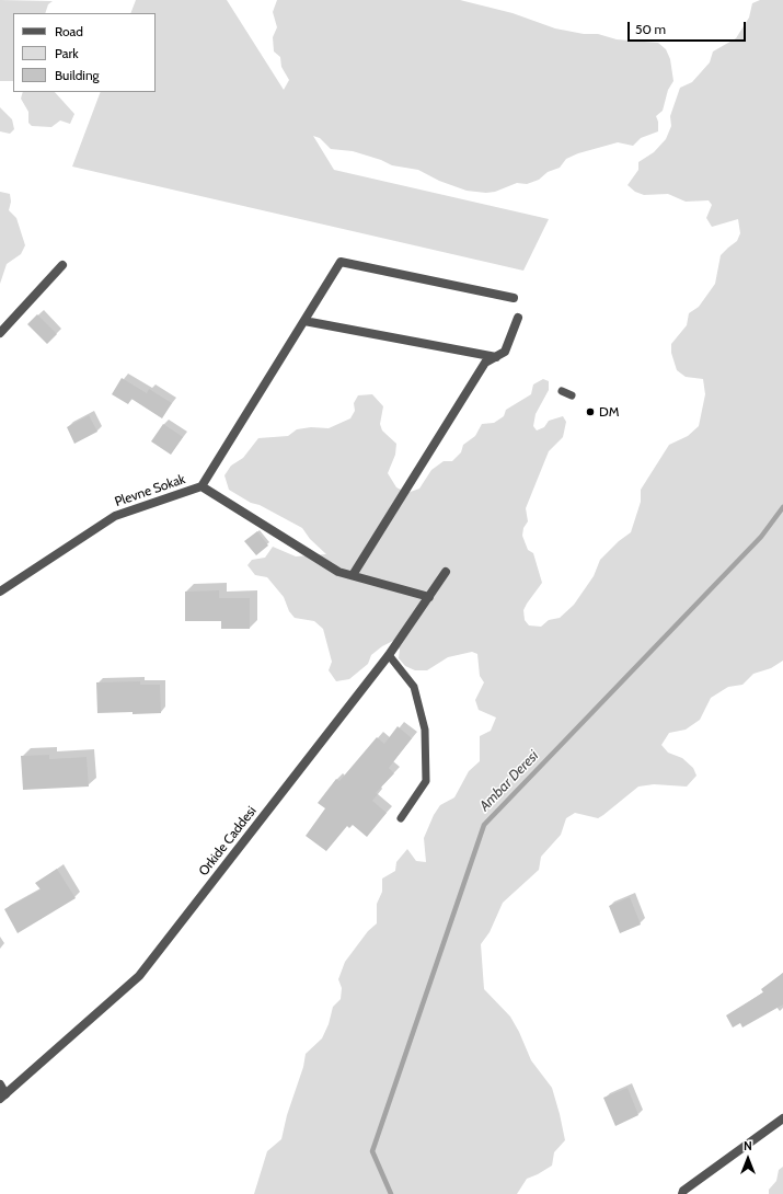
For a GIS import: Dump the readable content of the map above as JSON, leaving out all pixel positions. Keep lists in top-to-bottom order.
{
  "streets": {
    "street": ["Plevne Sokak", "Orkide Caddesi"]
  },
  "crossings": [
    ["Plevne Sokak", "Orkide Caddesi"]
  ],
  "water": ["Ambar Deresi"],
  "places": ["DM"],
  "legend": ["Road", "Park", "Building"],
  "scale_bar": "50 m",
  "north": "top"
}
